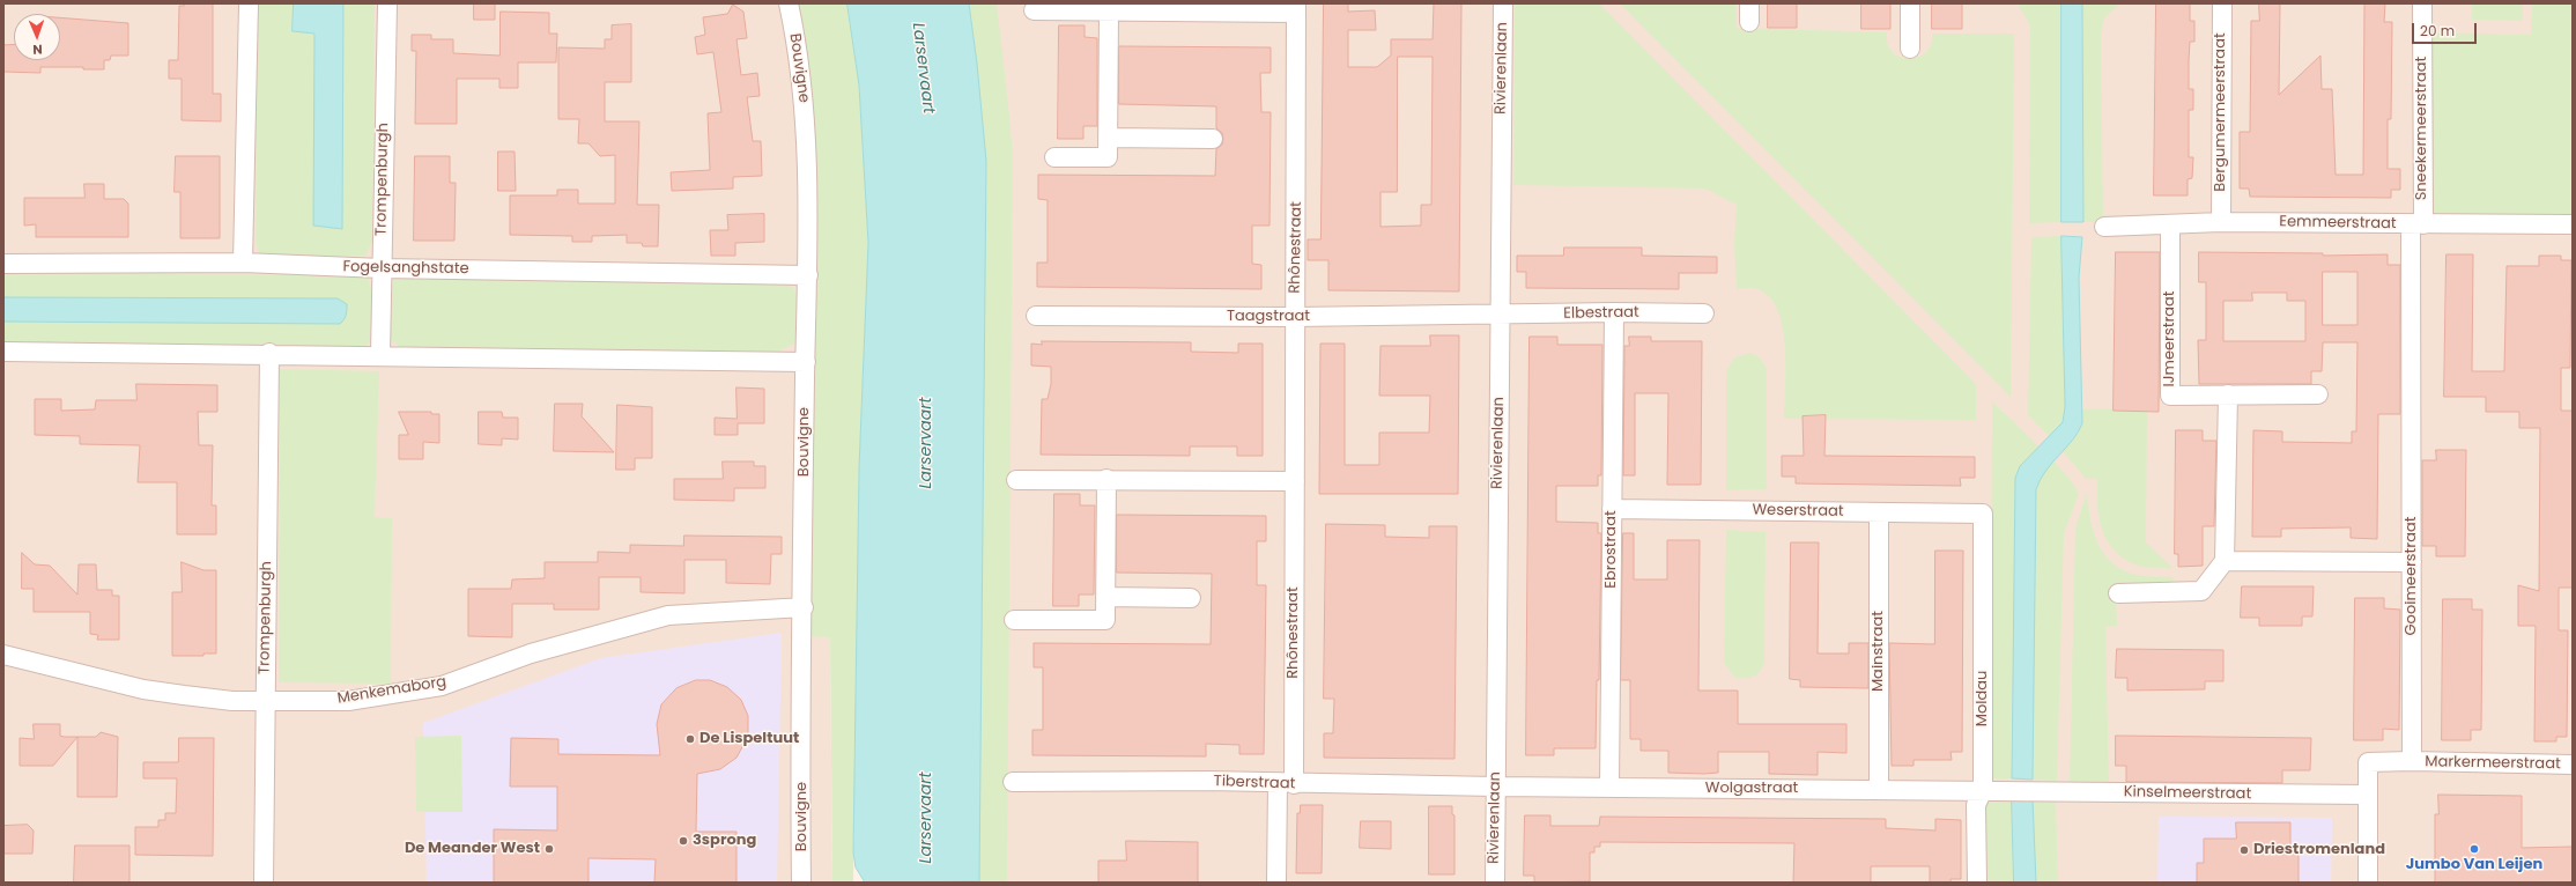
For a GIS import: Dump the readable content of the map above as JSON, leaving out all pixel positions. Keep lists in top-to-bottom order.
{
  "streets": {
    "street": [
      "Bouvigne",
      "Rivierenlaan",
      "Bergumermeerstraat",
      "Sneekermeerstraat",
      "Trompenburgh",
      "Eemmeerstraat",
      "Rhônestraat",
      "Fogelsanghstate",
      "Elbestraat",
      "Taagstraat",
      "IJmeerstraat",
      "Weserstraat",
      "Ebrostraat",
      "Gooimeerstraat",
      "Mainstraat",
      "Menkemaborg",
      "Moldau",
      "Markermeerstraat",
      "Tiberstraat",
      "Wolgastraat",
      "Kinselmeerstraat"
    ]
  },
  "crossings": [
    ["Bouvigne", "Fogelsanghstate"],
    ["Bouvigne", "Menkemaborg"],
    ["Rivierenlaan", "Elbestraat"],
    ["Rivierenlaan", "Taagstraat"],
    ["Rivierenlaan", "Tiberstraat"],
    ["Rivierenlaan", "Wolgastraat"],
    ["Bergumermeerstraat", "Eemmeerstraat"],
    ["Sneekermeerstraat", "Eemmeerstraat"],
    ["Sneekermeerstraat", "Gooimeerstraat"],
    ["Trompenburgh", "Fogelsanghstate"],
    ["Trompenburgh", "Menkemaborg"],
    ["Eemmeerstraat", "IJmeerstraat"],
    ["Eemmeerstraat", "Gooimeerstraat"],
    ["Rhônestraat", "Taagstraat"],
    ["Rhônestraat", "Tiberstraat"],
    ["Elbestraat", "Taagstraat"],
    ["Elbestraat", "Ebrostraat"],
    ["Weserstraat", "Ebrostraat"],
    ["Weserstraat", "Mainstraat"],
    ["Weserstraat", "Moldau"],
    ["Ebrostraat", "Wolgastraat"],
    ["Gooimeerstraat", "Markermeerstraat"],
    ["Mainstraat", "Wolgastraat"],
    ["Moldau", "Wolgastraat"],
    ["Tiberstraat", "Wolgastraat"],
    ["Wolgastraat", "Kinselmeerstraat"]
  ],
  "water": ["Larservaart"],
  "places": [
    "De Lispeltuut",
    "3sprong",
    "De Meander West",
    "Jumbo Van Leijen",
    "Driestromenland"
  ],
  "scale_bar": "20 m",
  "north": "bottom"
}
